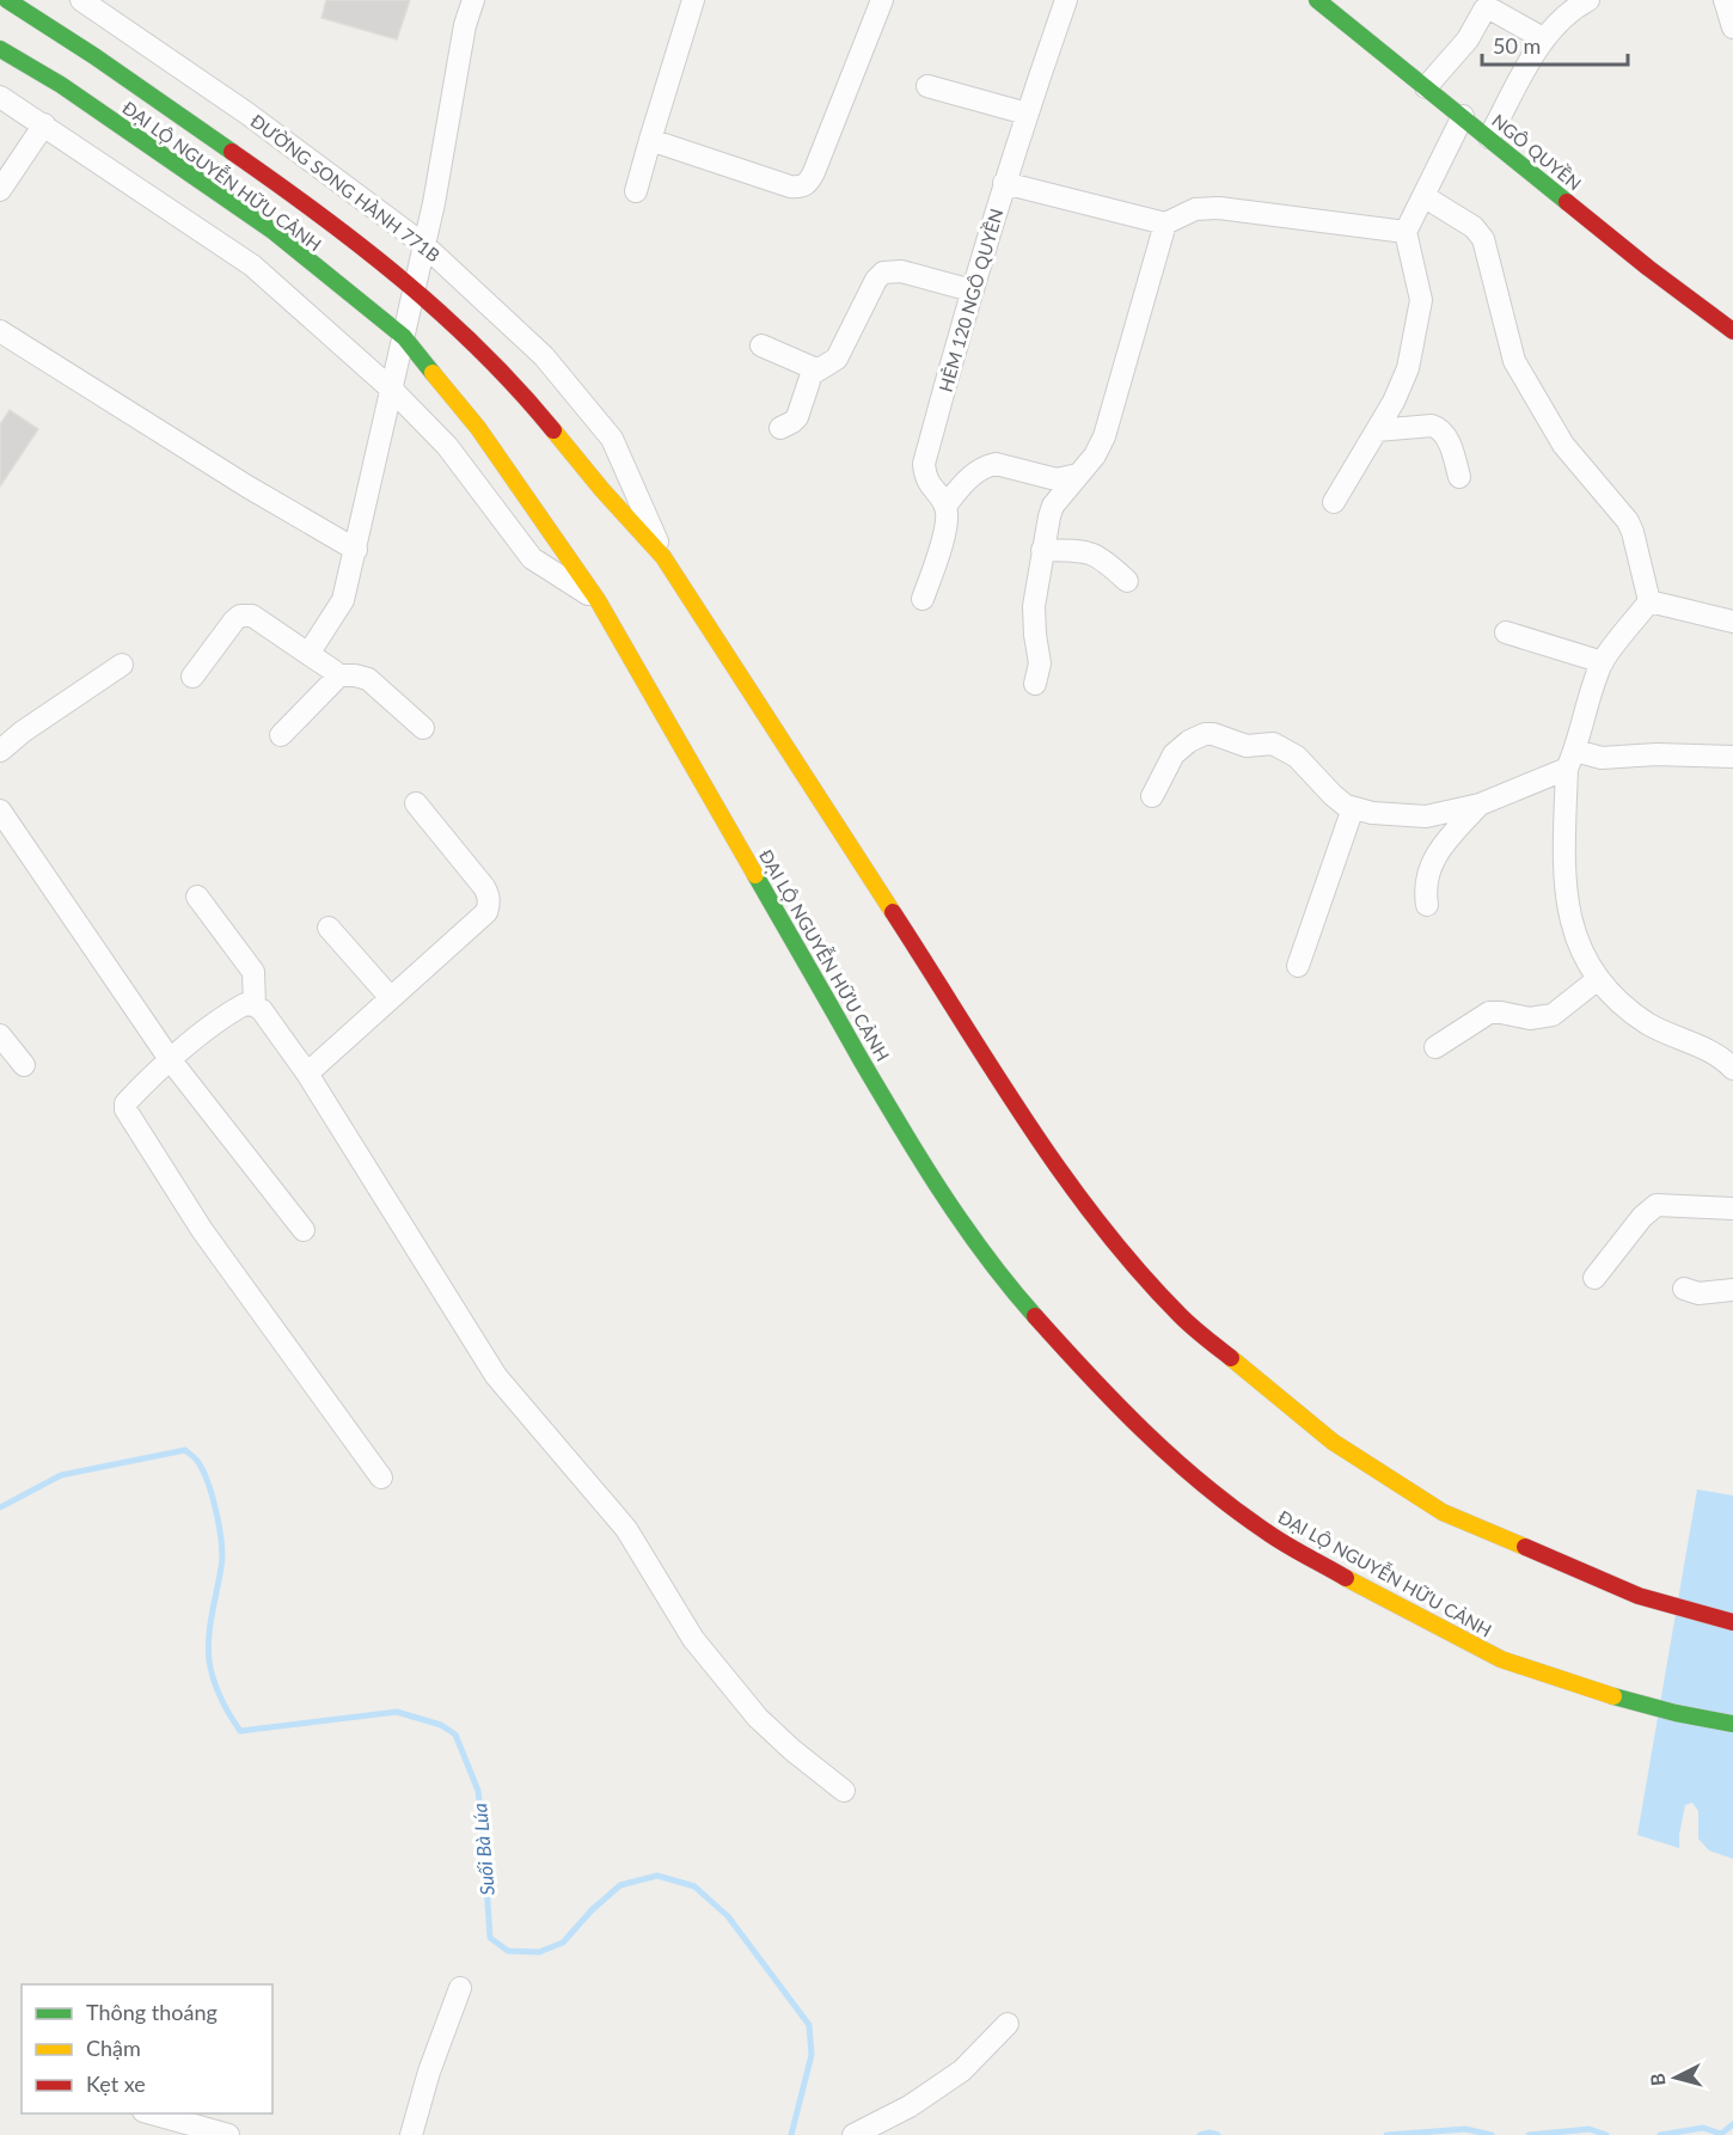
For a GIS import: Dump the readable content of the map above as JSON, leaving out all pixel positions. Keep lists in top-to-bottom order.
{
  "streets": {
    "main road": ["NGÔ QUYỀN", "ĐẠI LỘ NGUYỄN HỮU CẢNH"],
    "street": ["ĐƯỜNG SONG HÀNH 771B", "HẺM 120 NGÔ QUYỀN"]
  },
  "crossings": [
    ["ĐẠI LỘ NGUYỄN HỮU CẢNH", "ĐƯỜNG SONG HÀNH 771B"]
  ],
  "water": ["Suối Bà Lúa"],
  "legend": ["Thông thoáng", "Chậm", "Kẹt xe"],
  "scale_bar": "50 m",
  "north": "left"
}
